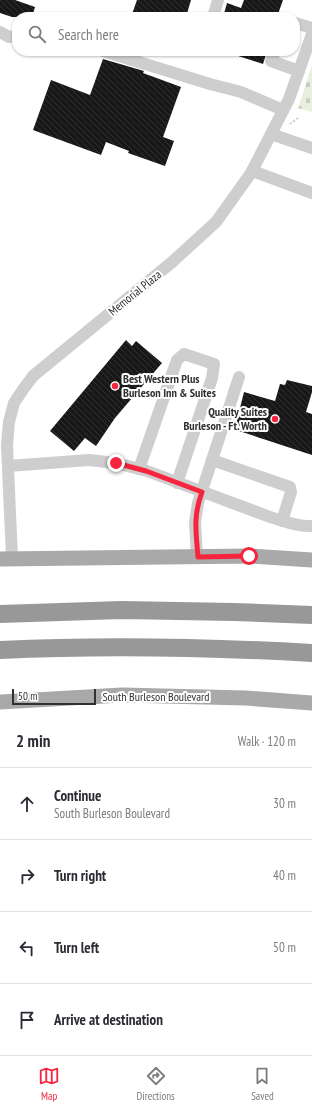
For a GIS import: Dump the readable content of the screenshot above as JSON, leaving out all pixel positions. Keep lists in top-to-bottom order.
{
  "streets": {
    "main road": ["South Burleson Boulevard"],
    "street": ["Memorial Plaza"]
  },
  "places": ["Best Western Plus Burleson Inn & Suites", "Quality Suites Burleson - Ft. Worth"],
  "scale_bar": "50 m",
  "page": {
    "search": "Search here",
    "scale": "50 m",
    "heading": ["2 min", "Walk · 120 m"],
    "list": [
      ["Continue", "South Burleson Boulevard", "30 m"],
      ["Turn right", "40 m"],
      ["Turn left", "50 m"],
      "Arrive at destination"
    ],
    "nav": ["Map", "Directions", "Saved"]
  }
}
